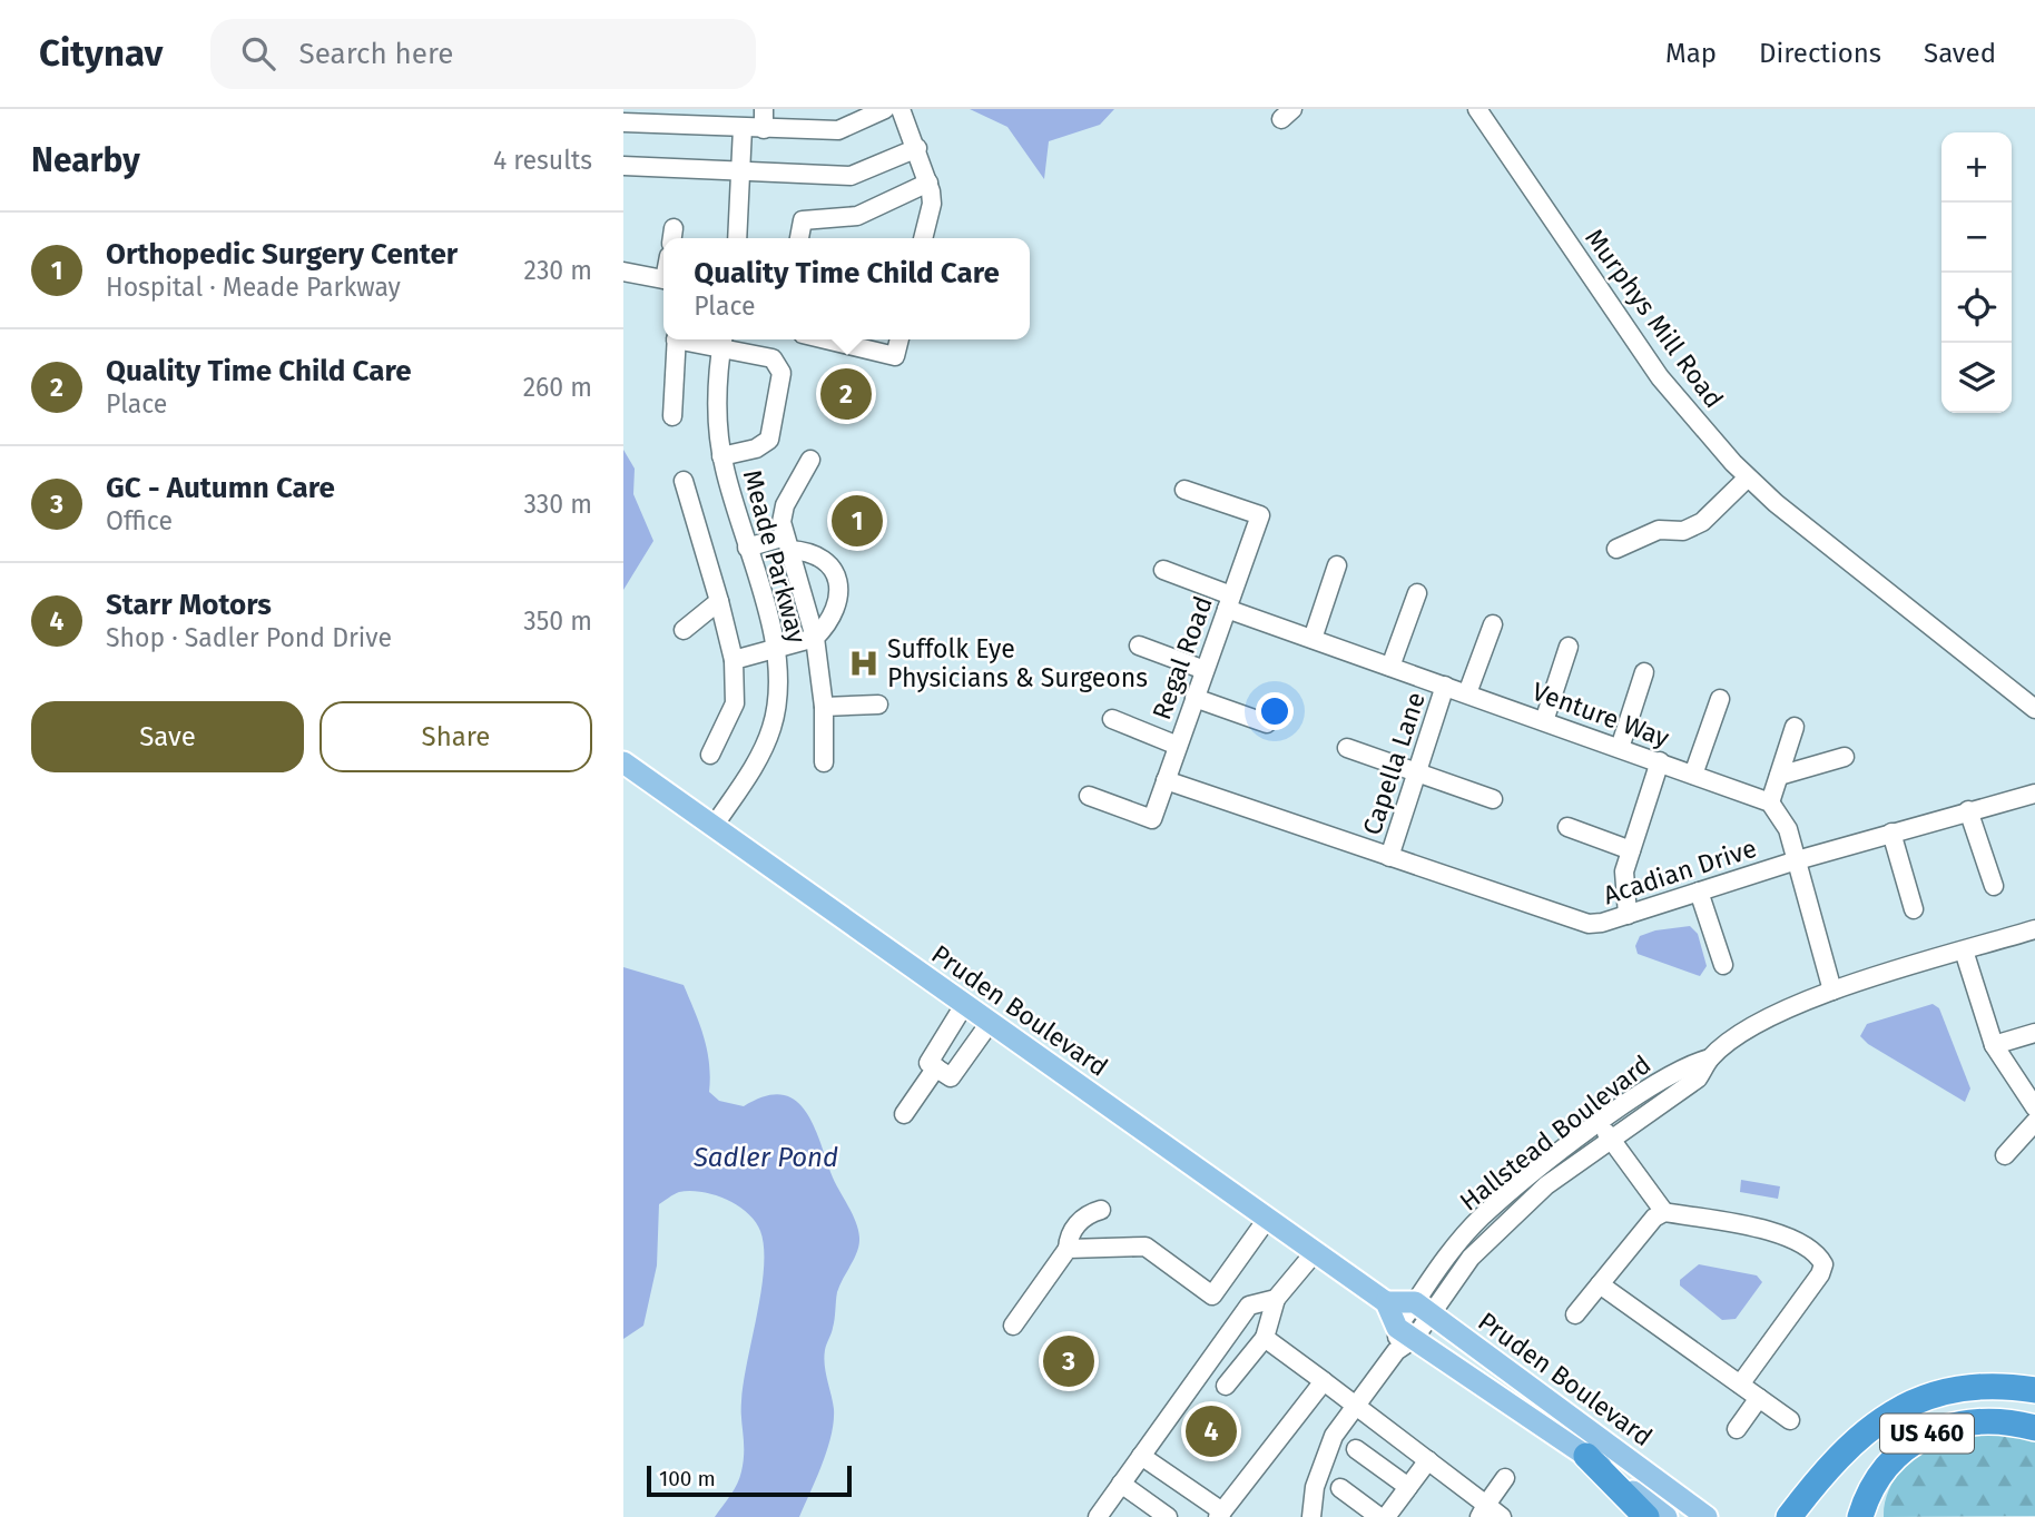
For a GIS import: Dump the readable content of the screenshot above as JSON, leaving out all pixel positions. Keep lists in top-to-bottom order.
{
  "streets": {
    "highway": ["US 460"],
    "main road": ["Pruden Boulevard"],
    "street": [
      "Murphys Mill Road",
      "Meade Parkway",
      "Regal Road",
      "Venture Way",
      "Capella Lane",
      "Acadian Drive",
      "Hallstead Boulevard"
    ]
  },
  "crossings": [
    ["Meade Parkway", "Pruden Boulevard"],
    ["Regal Road", "Venture Way"],
    ["Regal Road", "Acadian Drive"],
    ["Venture Way", "Capella Lane"],
    ["Capella Lane", "Acadian Drive"],
    ["Pruden Boulevard", "Hallstead Boulevard"]
  ],
  "water": ["Sadler Pond"],
  "places": {
    "hospital": ["Suffolk Eye Physicians & Surgeons"]
  },
  "scale_bar": "100 m",
  "page": {
    "header": "Citynav",
    "search": "Search here",
    "nav": ["Map", "Directions", "Saved"],
    "heading": ["Nearby", "4 results"],
    "map_buttons": ["+", "−"],
    "list": [
      {
        "mark": "1",
        "name": "Orthopedic Surgery Center",
        "note": "Hospital · Meade Parkway",
        "value": "230 m"
      },
      {
        "mark": "2",
        "name": "Quality Time Child Care",
        "note": "Place",
        "value": "260 m"
      },
      {
        "mark": "3",
        "name": "GC - Autumn Care",
        "note": "Office",
        "value": "330 m"
      },
      {
        "mark": "4",
        "name": "Starr Motors",
        "note": "Shop · Sadler Pond Drive",
        "value": "350 m"
      }
    ],
    "popup": ["Quality Time Child Care", "Place"],
    "pins": [
      "2",
      "1",
      "3",
      "4"
    ],
    "buttons": ["Save", "Share"],
    "scale": "100 m"
  }
}
